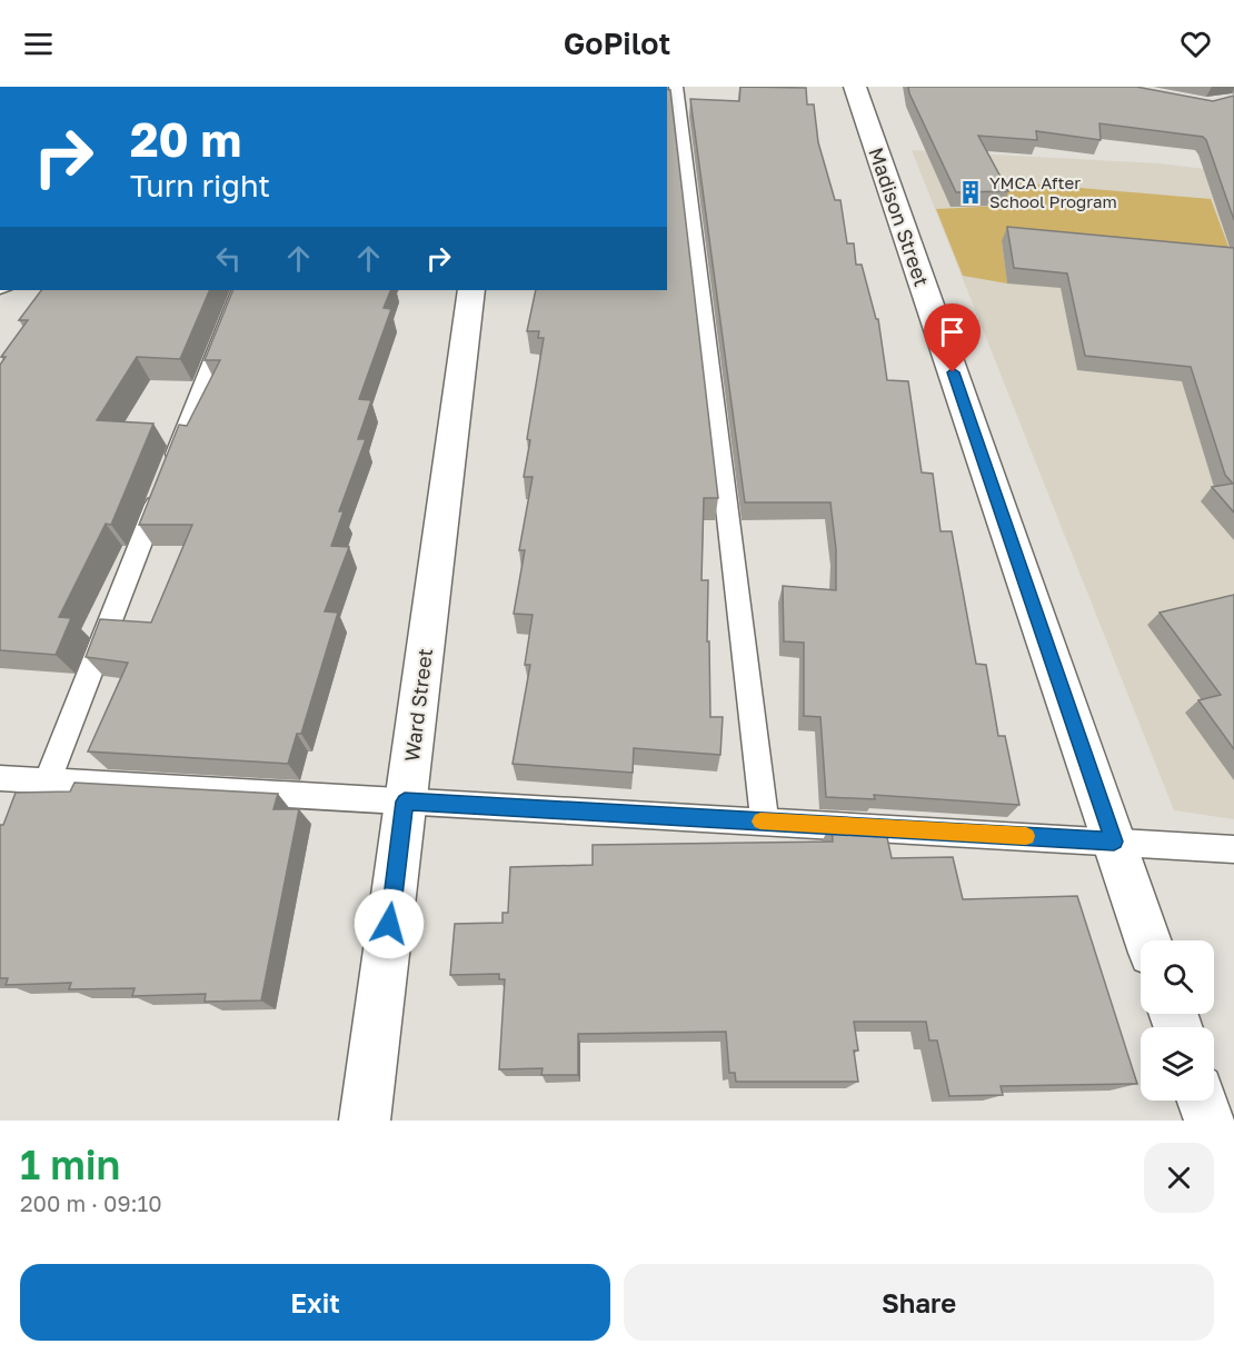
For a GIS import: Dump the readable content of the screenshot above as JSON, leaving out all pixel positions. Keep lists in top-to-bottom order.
{
  "streets": {
    "street": ["Madison Street", "Ward Street"]
  },
  "places": {
    "building": ["YMCA After School Program"]
  },
  "page": {
    "header": "GoPilot",
    "turn": ["20 m", "Turn right"],
    "heading": ["1 min", "200 m · 09:10"],
    "buttons": ["Exit", "Share"]
  }
}
